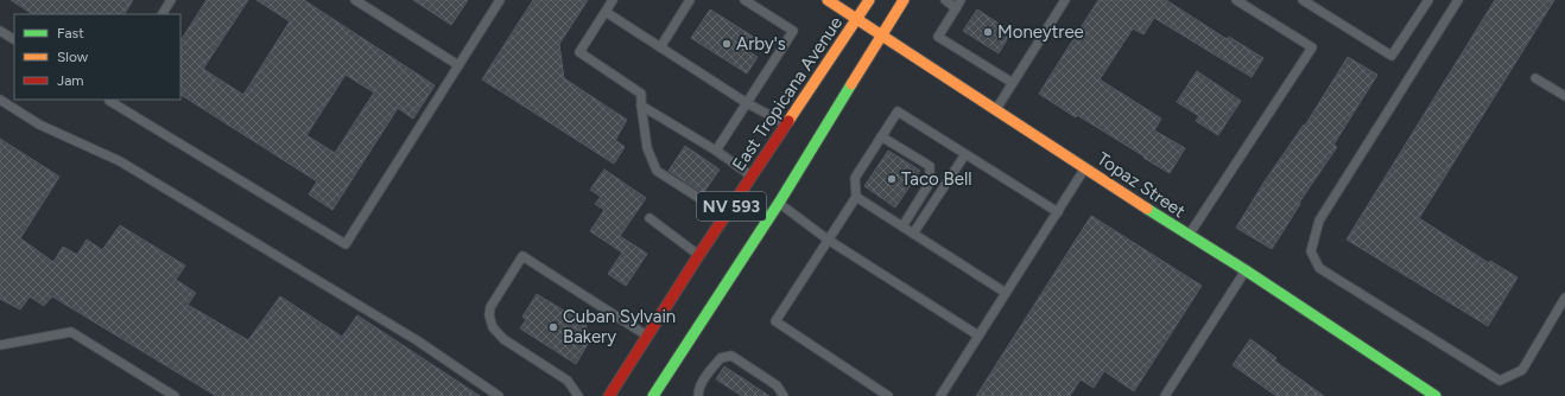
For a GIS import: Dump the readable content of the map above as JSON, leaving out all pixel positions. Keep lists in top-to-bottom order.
{
  "streets": {
    "main road": ["East Tropicana Avenue", "Topaz Street", "NV 593"]
  },
  "crossings": [
    ["East Tropicana Avenue", "Topaz Street"],
    ["Topaz Street", "NV 593"]
  ],
  "places": [
    "Moneytree",
    "Arby's",
    "Taco Bell",
    "Cuban Sylvain Bakery"
  ],
  "legend": ["Fast", "Slow", "Jam"]
}
